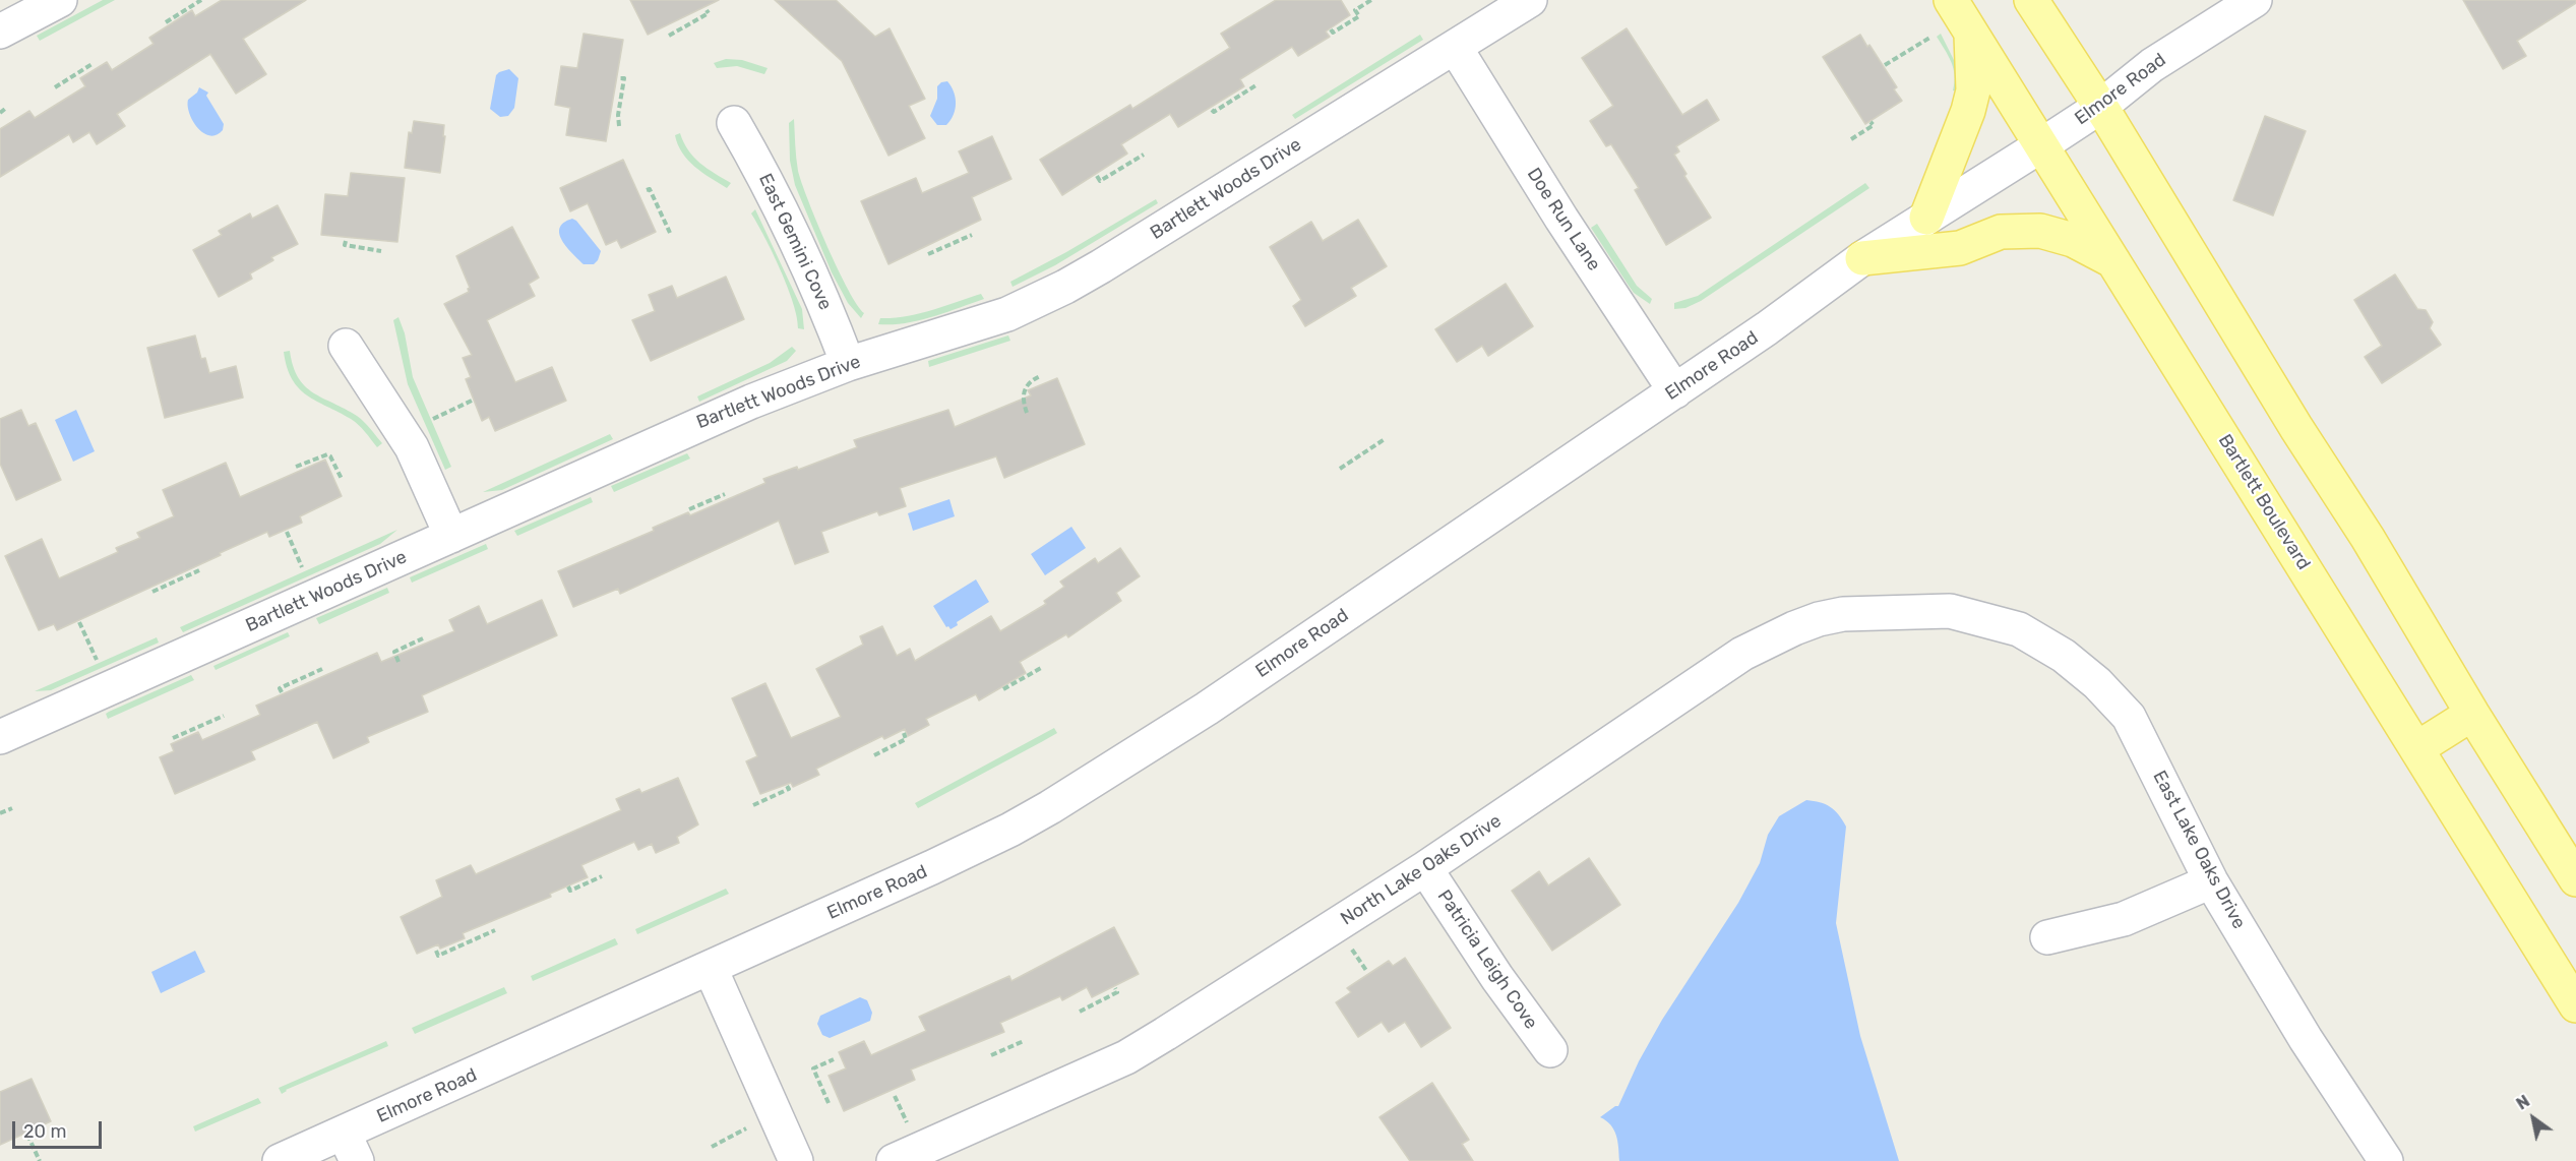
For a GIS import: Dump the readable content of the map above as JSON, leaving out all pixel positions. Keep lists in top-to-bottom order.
{
  "streets": {
    "main road": ["Bartlett Boulevard"],
    "street": [
      "Elmore Road",
      "Bartlett Woods Drive",
      "Doe Run Lane",
      "East Gemini Cove",
      "East Lake Oaks Drive",
      "North Lake Oaks Drive",
      "Patricia Leigh Cove"
    ]
  },
  "crossings": [
    ["Elmore Road", "Doe Run Lane"],
    ["Elmore Road", "Bartlett Boulevard"],
    ["Bartlett Woods Drive", "Doe Run Lane"],
    ["Bartlett Woods Drive", "East Gemini Cove"],
    ["East Lake Oaks Drive", "North Lake Oaks Drive"],
    ["North Lake Oaks Drive", "Patricia Leigh Cove"]
  ],
  "scale_bar": "20 m",
  "north": "top left"
}
